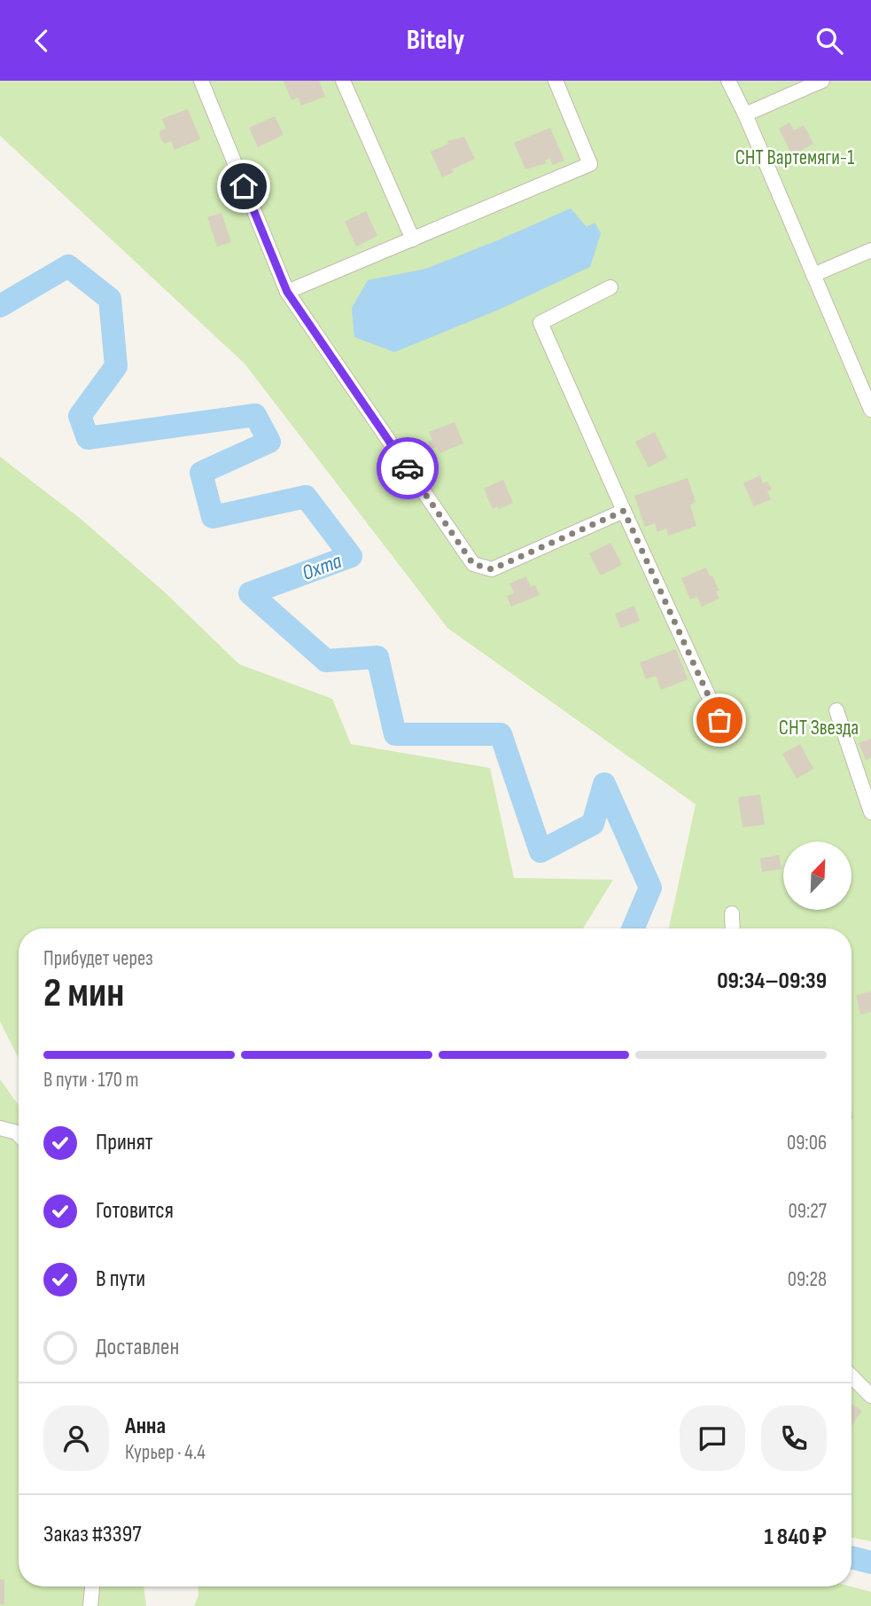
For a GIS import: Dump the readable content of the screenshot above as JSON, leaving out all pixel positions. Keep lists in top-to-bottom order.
{
  "water": ["Охта"],
  "parks": ["СНТ Вартемяги-1", "СНТ Звезда"],
  "north": "top right",
  "page": {
    "header": "Bitely",
    "heading": ["2 мин", "Прибудет через", "09:34–09:39"],
    "panel": [
      "Анна",
      "Курьер · 4.4",
      "Заказ #3397",
      "1 840 ₽"
    ],
    "bar": "В пути · 170 m",
    "list": [
      ["Принят", "09:06"],
      ["Готовится", "09:27"],
      ["В пути", "09:28"],
      "Доставлен"
    ]
  }
}
